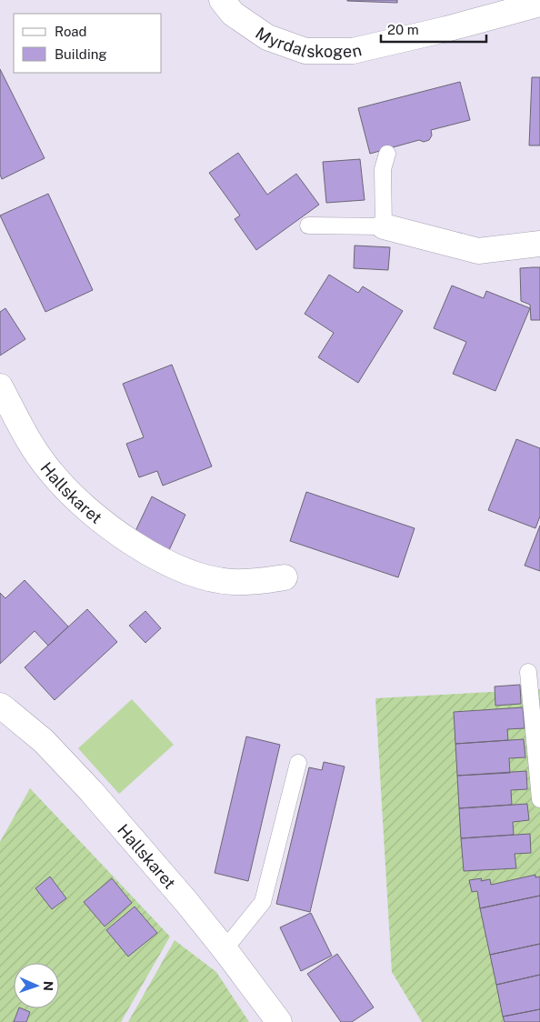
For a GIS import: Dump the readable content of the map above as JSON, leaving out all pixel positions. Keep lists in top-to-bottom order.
{
  "streets": {
    "street": ["Myrdalskogen", "Hallskaret"]
  },
  "legend": ["Road", "Building"],
  "scale_bar": "20 m",
  "north": "right"
}
